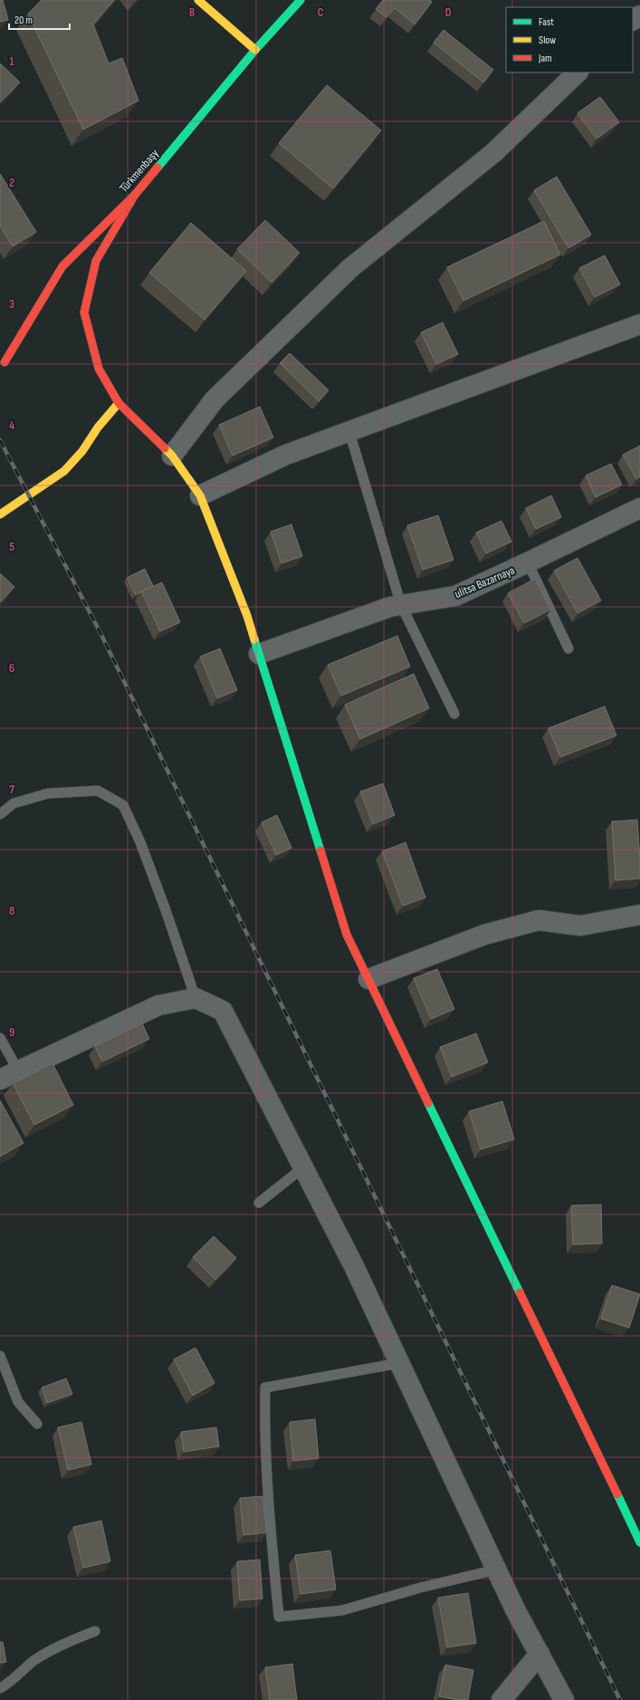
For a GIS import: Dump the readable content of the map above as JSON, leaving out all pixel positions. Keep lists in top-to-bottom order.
{
  "streets": {
    "street": ["Türkmenbaşy", "ulitsa Bazarnaya"]
  },
  "legend": ["Fast", "Slow", "Jam"],
  "scale_bar": "20 m",
  "grid": {
    "columns": ["B", "C", "D"],
    "rows": [
      "1",
      "2",
      "3",
      "4",
      "5",
      "6",
      "7",
      "8",
      "9"
    ]
  }
}
